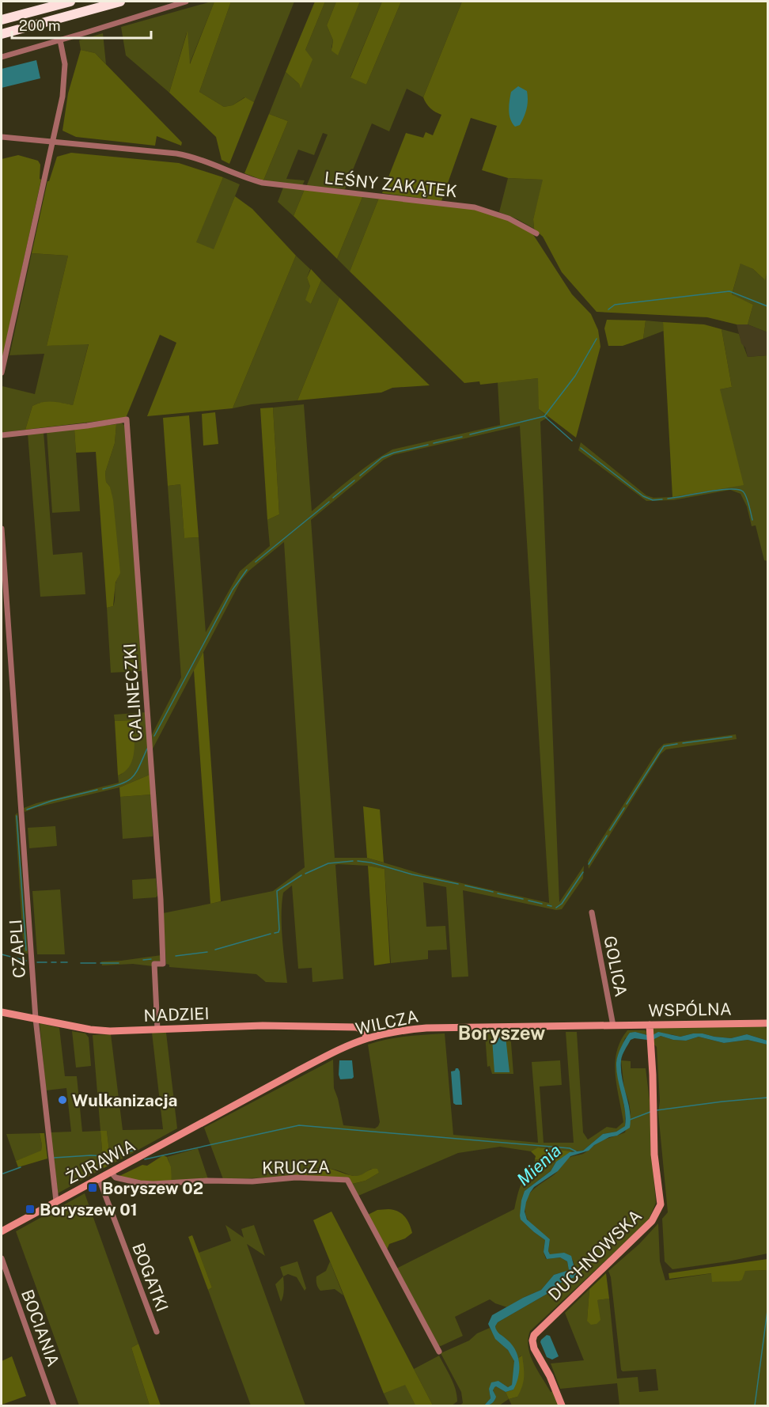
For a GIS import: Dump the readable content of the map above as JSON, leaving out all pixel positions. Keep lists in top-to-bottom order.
{
  "streets": {
    "main road": [
      "WSPÓLNA",
      "NADZIEI",
      "WILCZA",
      "ŻURAWIA",
      "DUCHNOWSKA"
    ],
    "street": [
      "LEŚNY ZAKĄTEK",
      "CALINECZKI",
      "CZAPLI",
      "GOLICA",
      "KRUCZA",
      "BOGATKI",
      "BOCIANIA"
    ]
  },
  "crossings": [
    ["CALINECZKI", "NADZIEI"],
    ["CZAPLI", "NADZIEI"],
    ["CZAPLI", "ŻURAWIA"],
    ["GOLICA", "WSPÓLNA"],
    ["GOLICA", "WILCZA"],
    ["WSPÓLNA", "WILCZA"],
    ["WSPÓLNA", "DUCHNOWSKA"],
    ["NADZIEI", "WILCZA"],
    ["WILCZA", "ŻURAWIA"],
    ["ŻURAWIA", "KRUCZA"],
    ["ŻURAWIA", "BOGATKI"]
  ],
  "districts": ["Boryszew"],
  "water": ["Mienia"],
  "places": {
    "other": ["Wulkanizacja"],
    "transit": ["Boryszew 02", "Boryszew 01"]
  },
  "scale_bar": "200 m"
}
